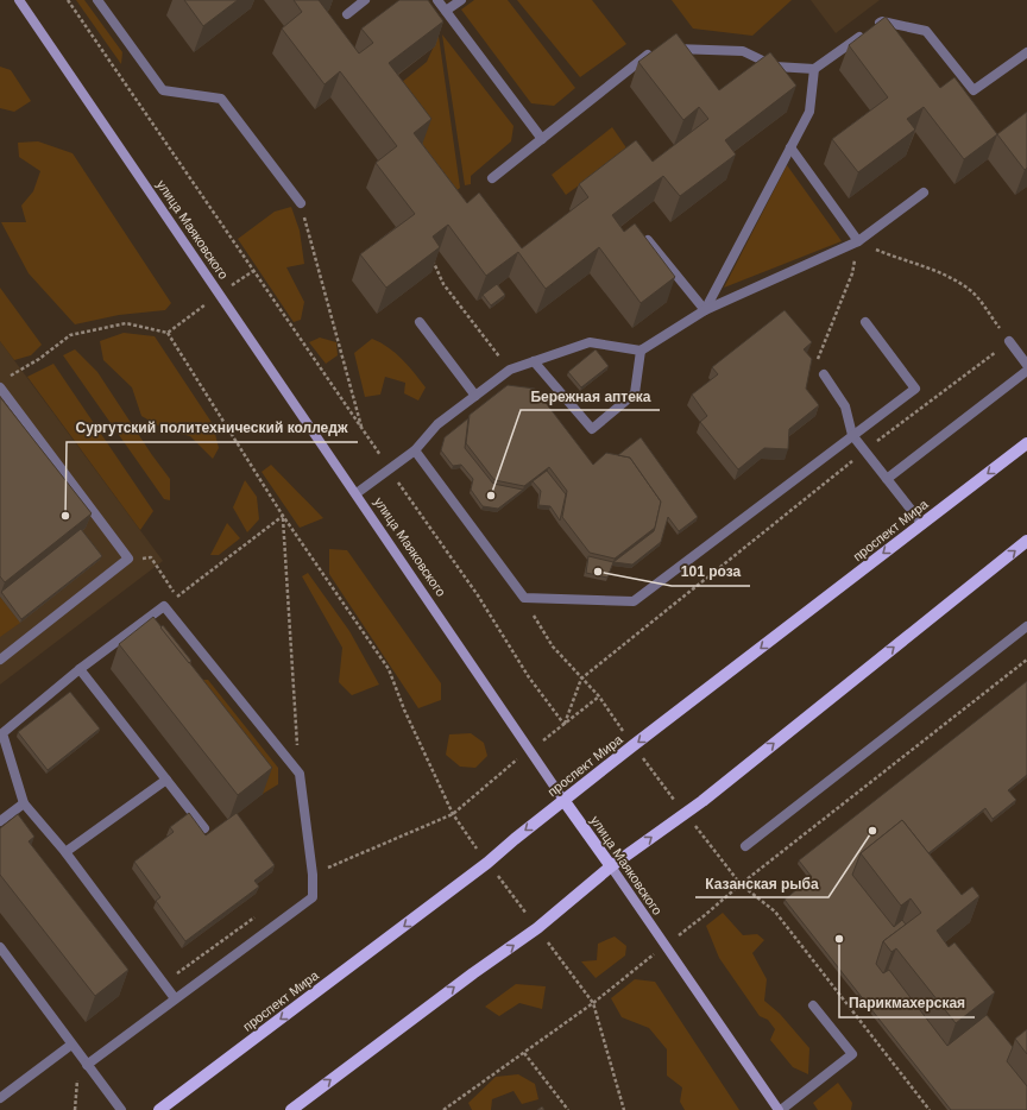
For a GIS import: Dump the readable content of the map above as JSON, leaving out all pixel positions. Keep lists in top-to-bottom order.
{
  "streets": {
    "main road": ["улица Маяковского", "проспект Мира"]
  },
  "crossings": [
    ["улица Маяковского", "проспект Мира"]
  ],
  "places": [
    "Бережная аптека",
    "Сургутский политехнический колледж",
    "101 роза",
    "Казанская рыба",
    "Парикмахерская"
  ]
}
